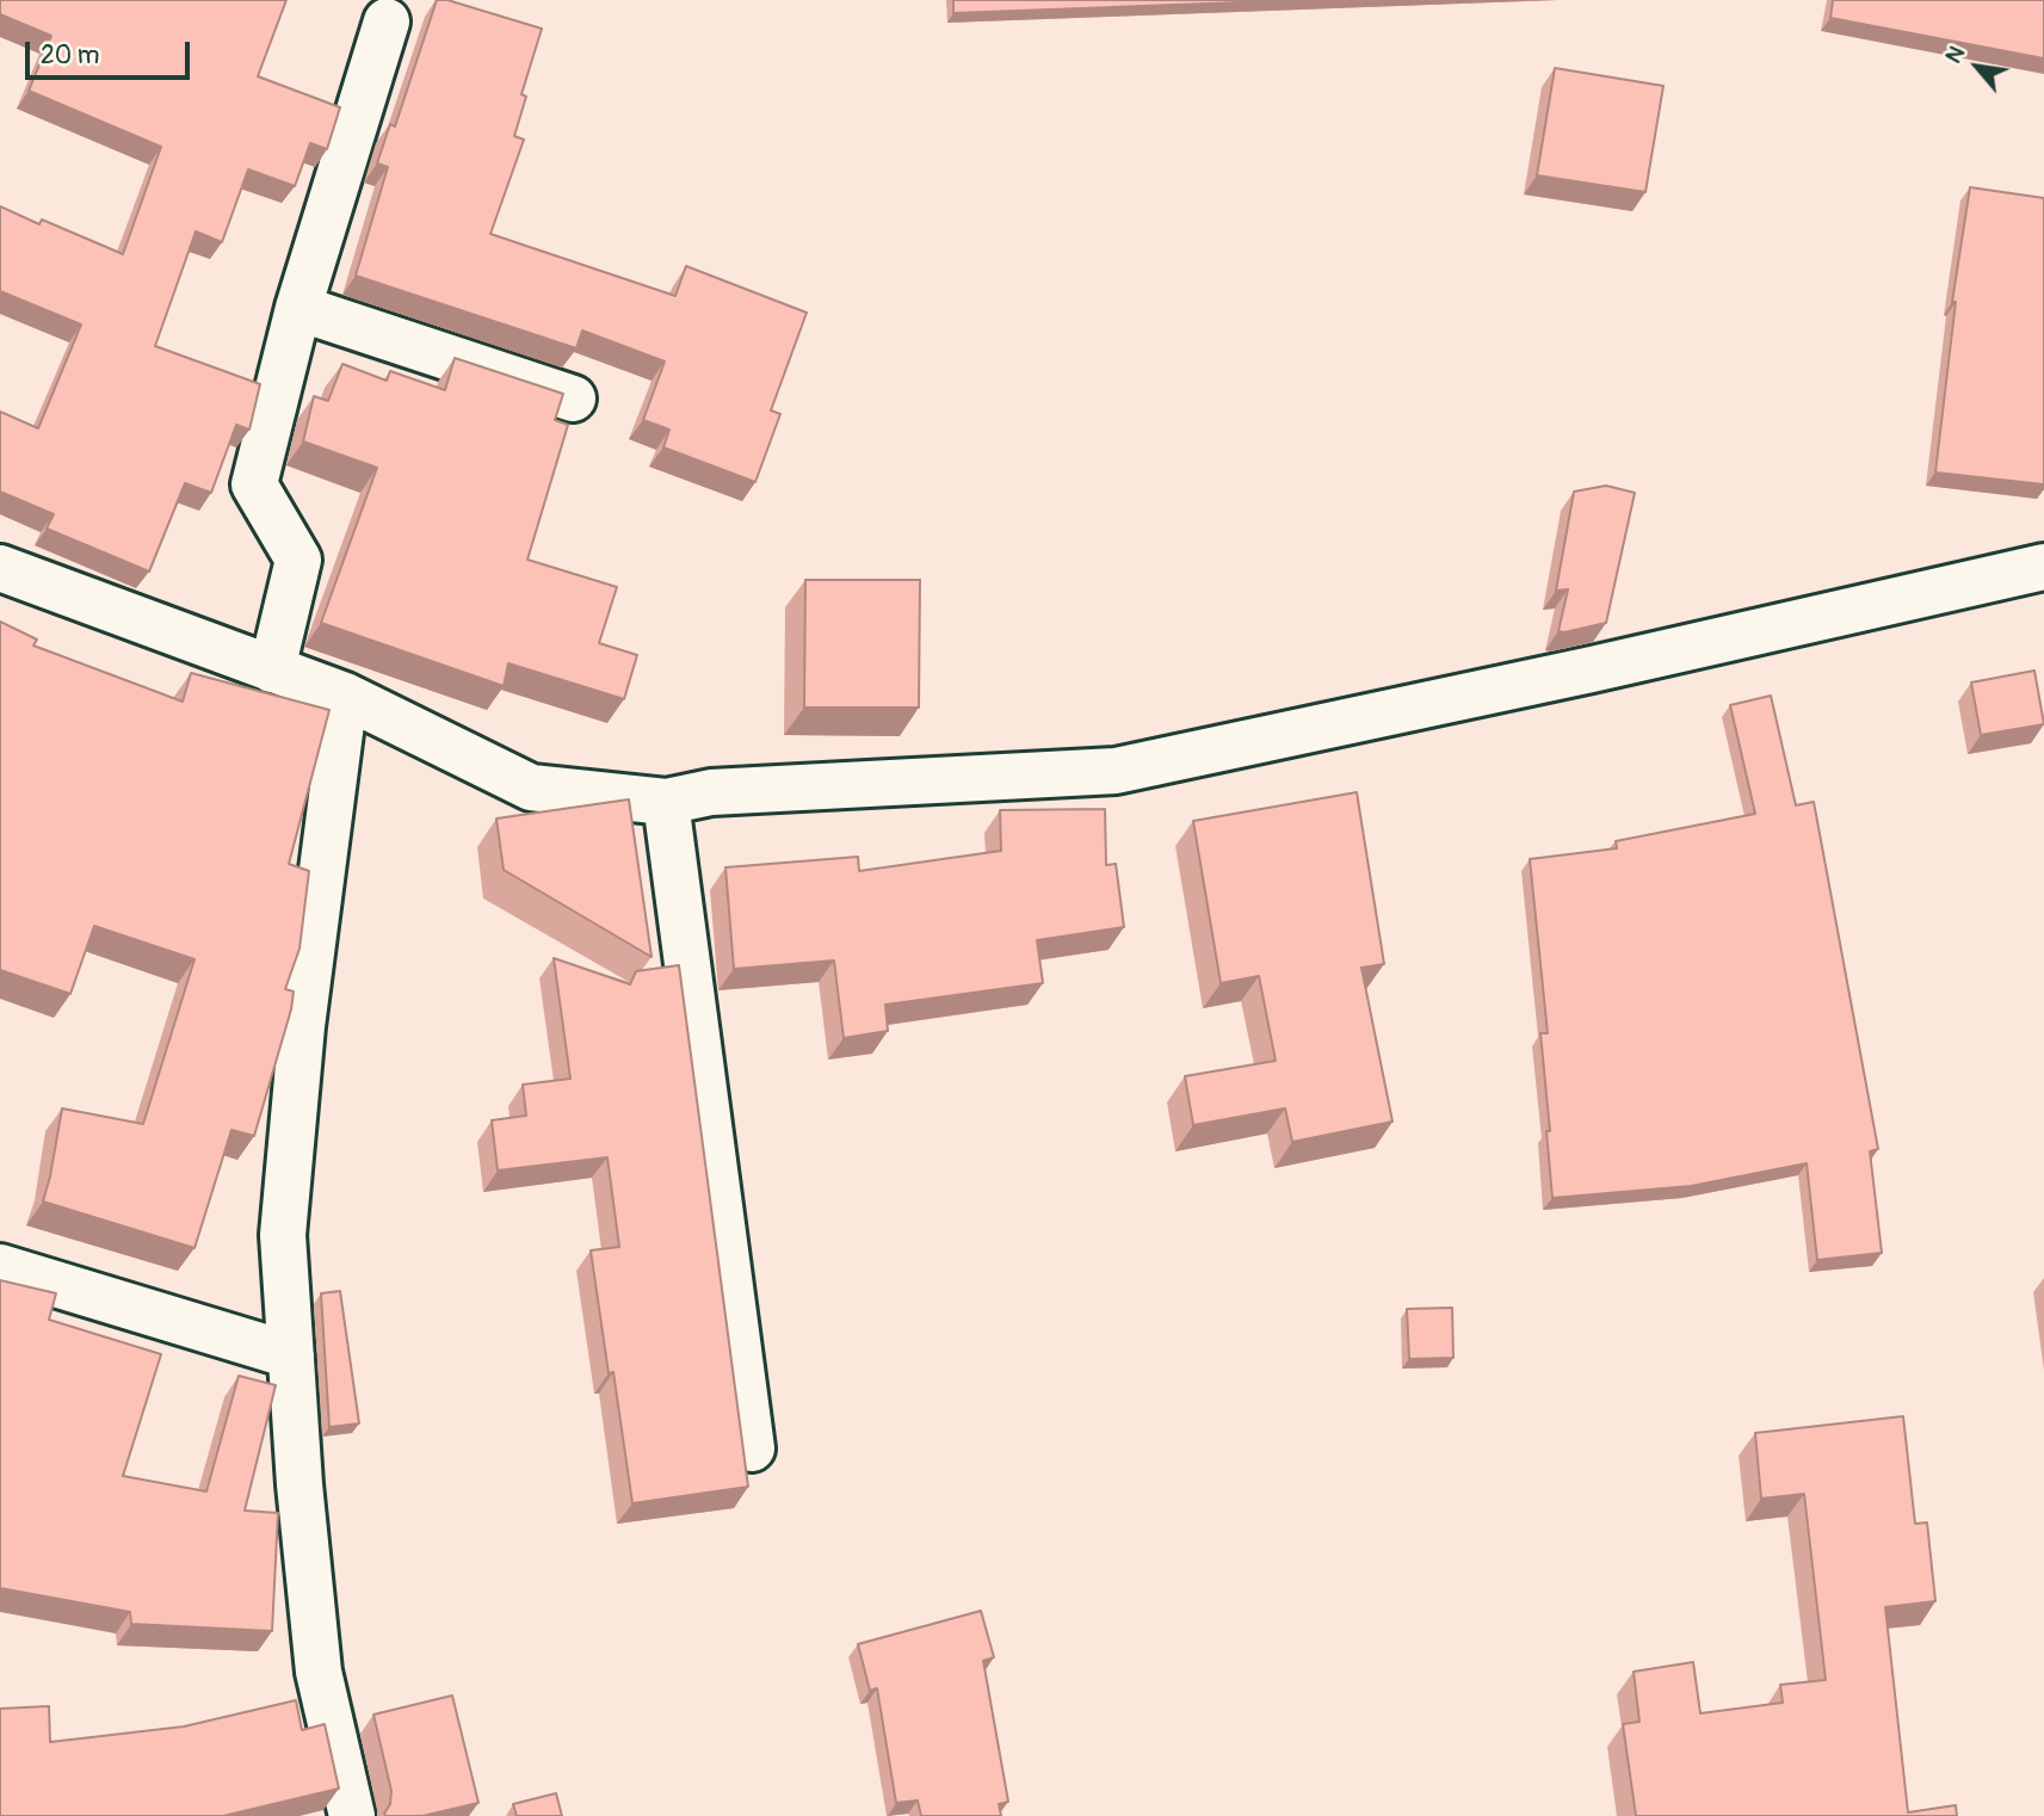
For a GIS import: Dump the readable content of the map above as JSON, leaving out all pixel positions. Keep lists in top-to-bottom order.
{
  "scale_bar": "20 m",
  "north": "top left"
}
